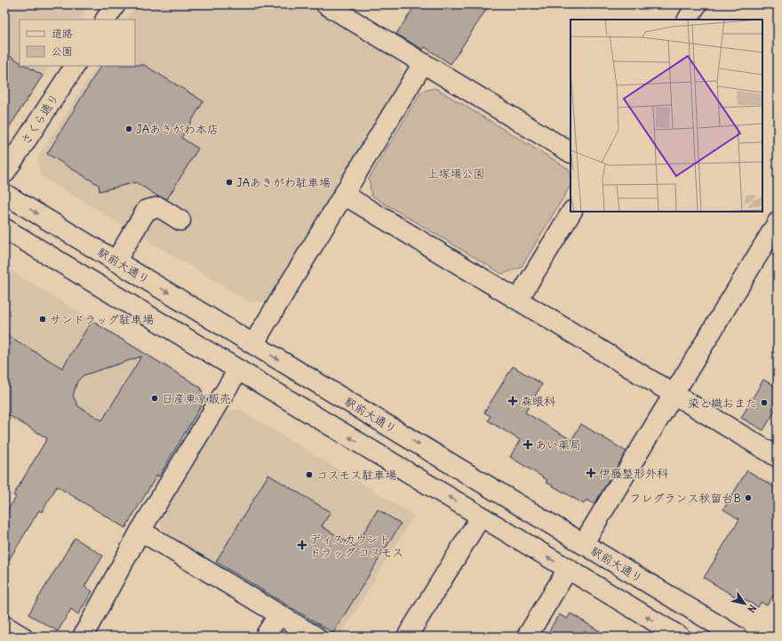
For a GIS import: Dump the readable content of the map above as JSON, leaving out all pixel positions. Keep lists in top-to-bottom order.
{
  "streets": {
    "street": ["さくら通り", "駅前大通り"]
  },
  "parks": ["上塚場公園"],
  "places": {
    "other": [
      "JAあきがわ本店",
      "JAあきがわ駐車場",
      "サンドラッグ駐車場",
      "日産東京販売",
      "染と織おまた",
      "コスモス駐車場",
      "フレグランス秋留台B"
    ],
    "health": [
      "森眼科",
      "あい薬局",
      "伊藤整形外科",
      "ディスカウント ドラッグ コスモス"
    ]
  },
  "legend": ["道路", "公園"],
  "north": "bottom right"
}
